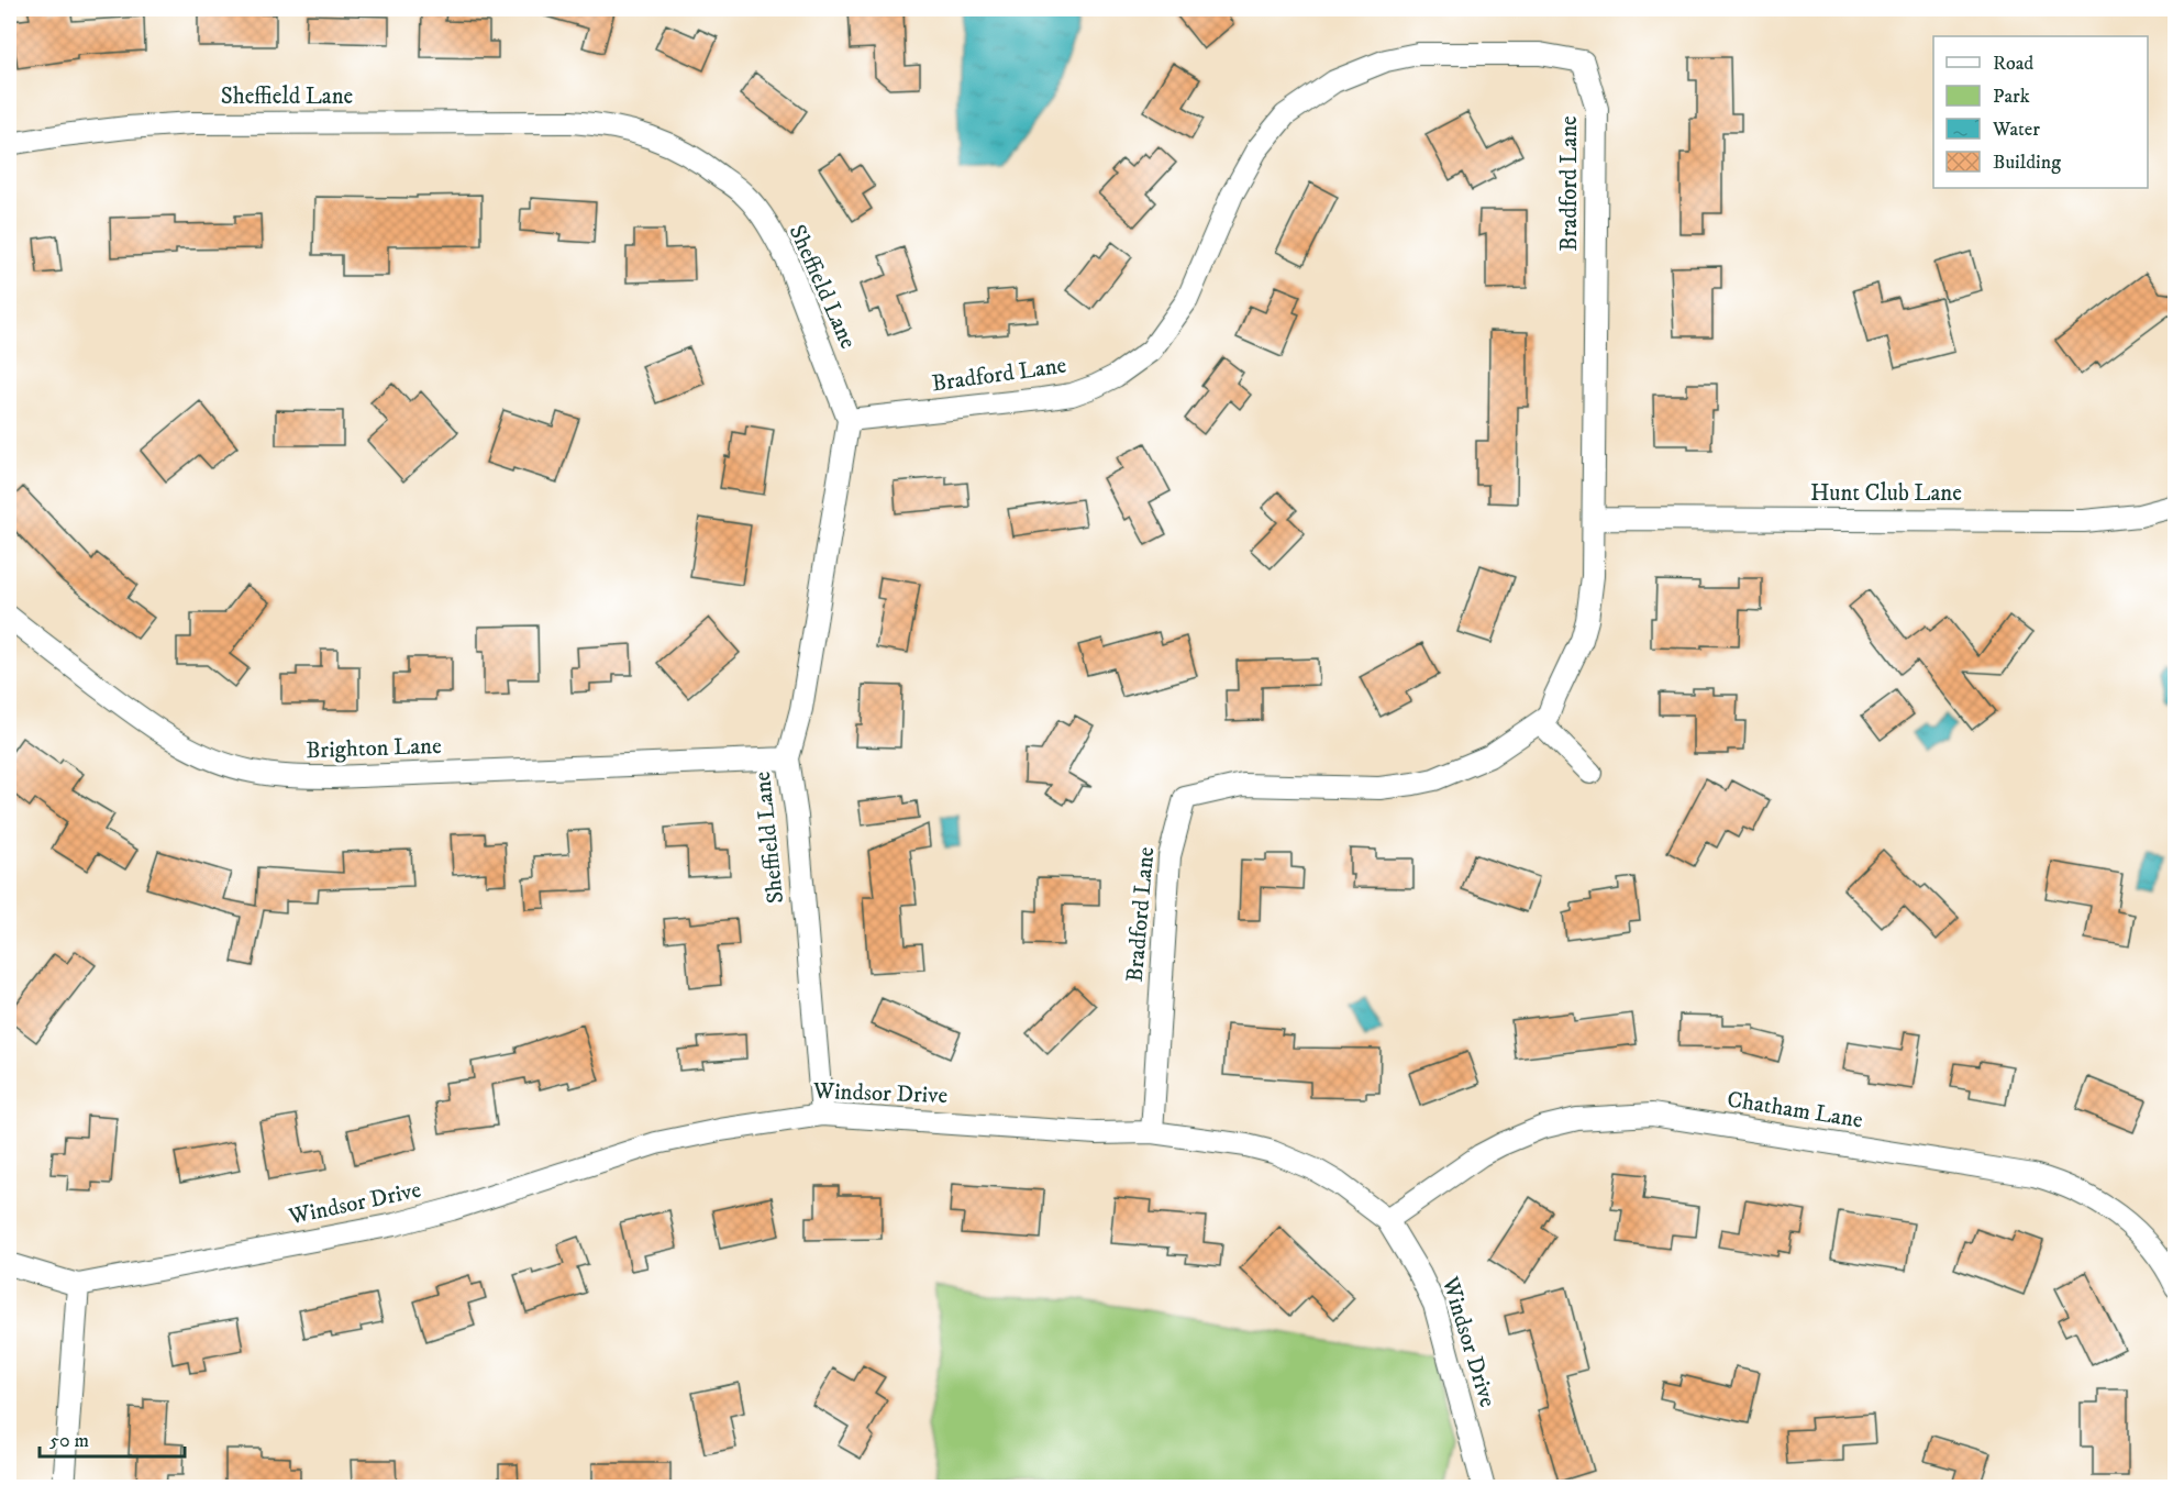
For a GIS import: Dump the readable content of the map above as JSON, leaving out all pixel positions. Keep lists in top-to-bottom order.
{
  "streets": {
    "street": [
      "Sheffield Lane",
      "Bradford Lane",
      "Hunt Club Lane",
      "Brighton Lane",
      "Windsor Drive",
      "Chatham Lane"
    ]
  },
  "crossings": [
    ["Sheffield Lane", "Bradford Lane"],
    ["Sheffield Lane", "Brighton Lane"],
    ["Sheffield Lane", "Windsor Drive"],
    ["Bradford Lane", "Hunt Club Lane"],
    ["Bradford Lane", "Windsor Drive"],
    ["Windsor Drive", "Chatham Lane"]
  ],
  "legend": [
    "Road",
    "Park",
    "Water",
    "Building"
  ],
  "scale_bar": "50 m"
}
